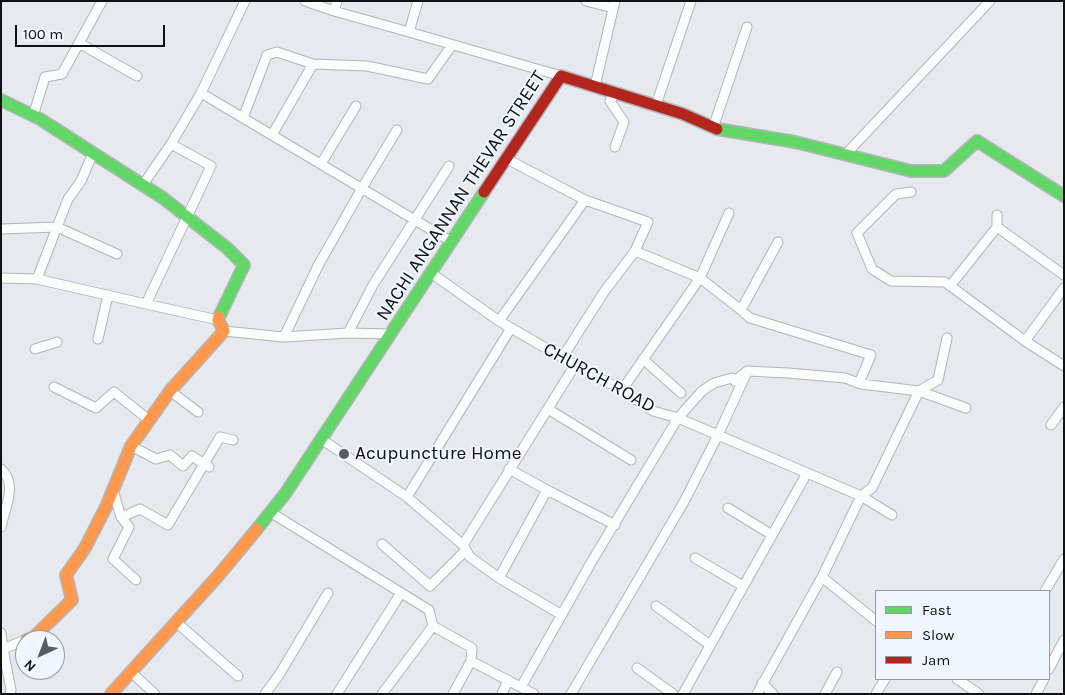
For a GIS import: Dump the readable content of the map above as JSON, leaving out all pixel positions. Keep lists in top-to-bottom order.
{
  "streets": {
    "street": ["NACHI ANGANNAN THEVAR STREET", "CHURCH ROAD"]
  },
  "crossings": [
    ["NACHI ANGANNAN THEVAR STREET", "CHURCH ROAD"]
  ],
  "places": ["Acupuncture Home"],
  "legend": ["Fast", "Slow", "Jam"],
  "scale_bar": "100 m",
  "north": "bottom left"
}
